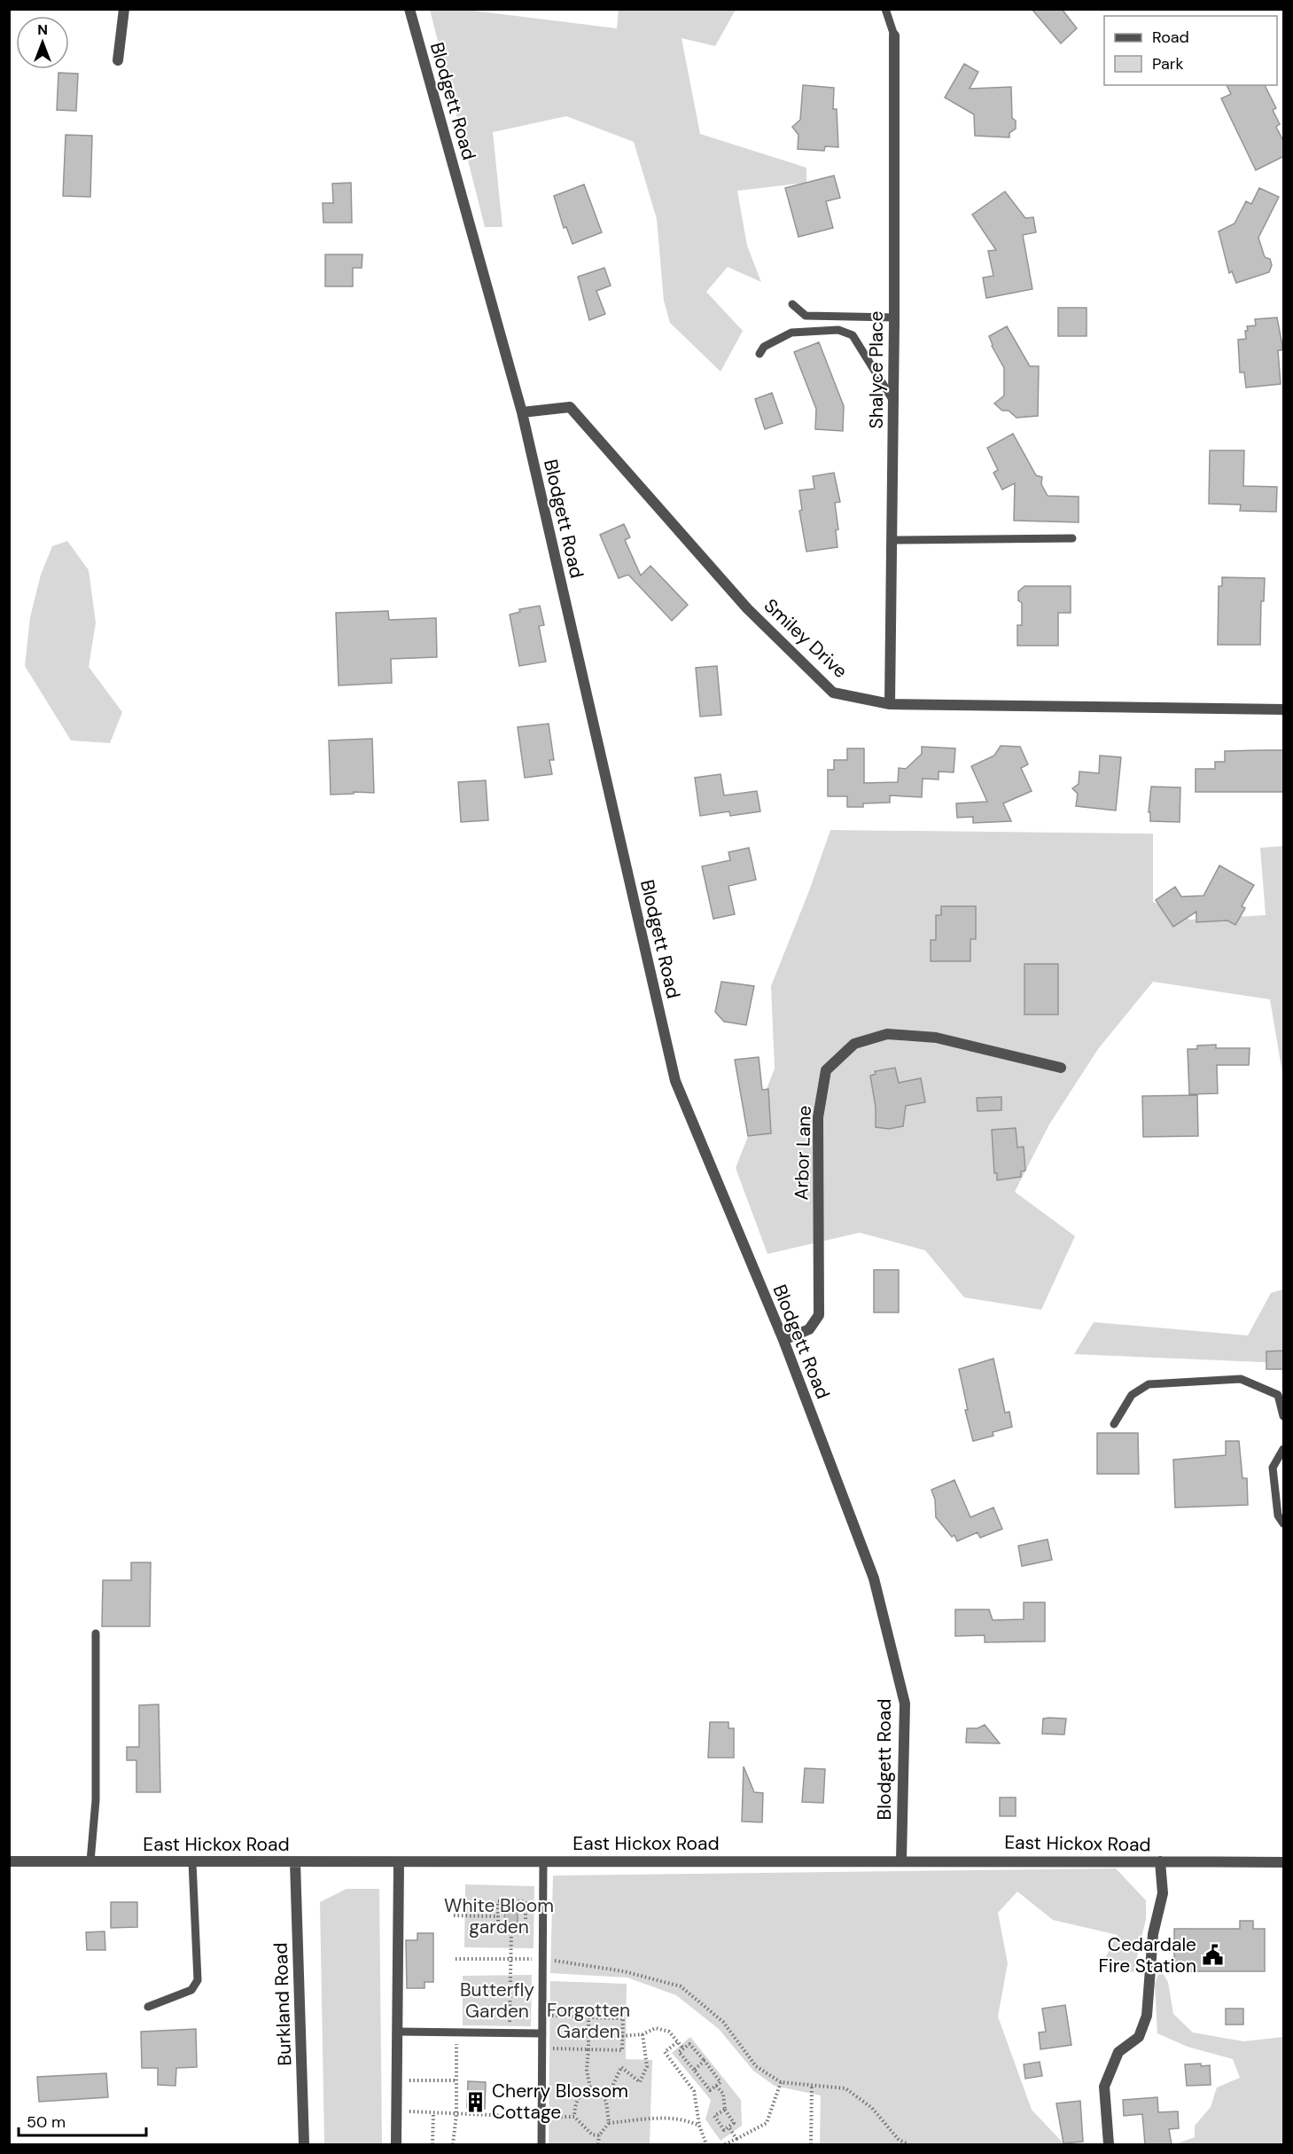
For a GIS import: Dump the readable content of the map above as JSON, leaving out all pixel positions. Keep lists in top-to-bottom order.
{
  "streets": {
    "street": [
      "Blodgett Road",
      "Shalyce Place",
      "Smiley Drive",
      "Arbor Lane",
      "East Hickox Road",
      "Burkland Road"
    ]
  },
  "crossings": [
    ["Blodgett Road", "Smiley Drive"],
    ["Blodgett Road", "Arbor Lane"],
    ["Blodgett Road", "East Hickox Road"],
    ["Shalyce Place", "Smiley Drive"],
    ["East Hickox Road", "Burkland Road"]
  ],
  "parks": ["White Bloom garden", "Butterfly Garden", "Forgotten Garden"],
  "places": {
    "public building": ["Cedardale Fire Station"],
    "building": ["Cherry Blossom Cottage"]
  },
  "legend": ["Road", "Park"],
  "scale_bar": "50 m",
  "north": "top"
}
